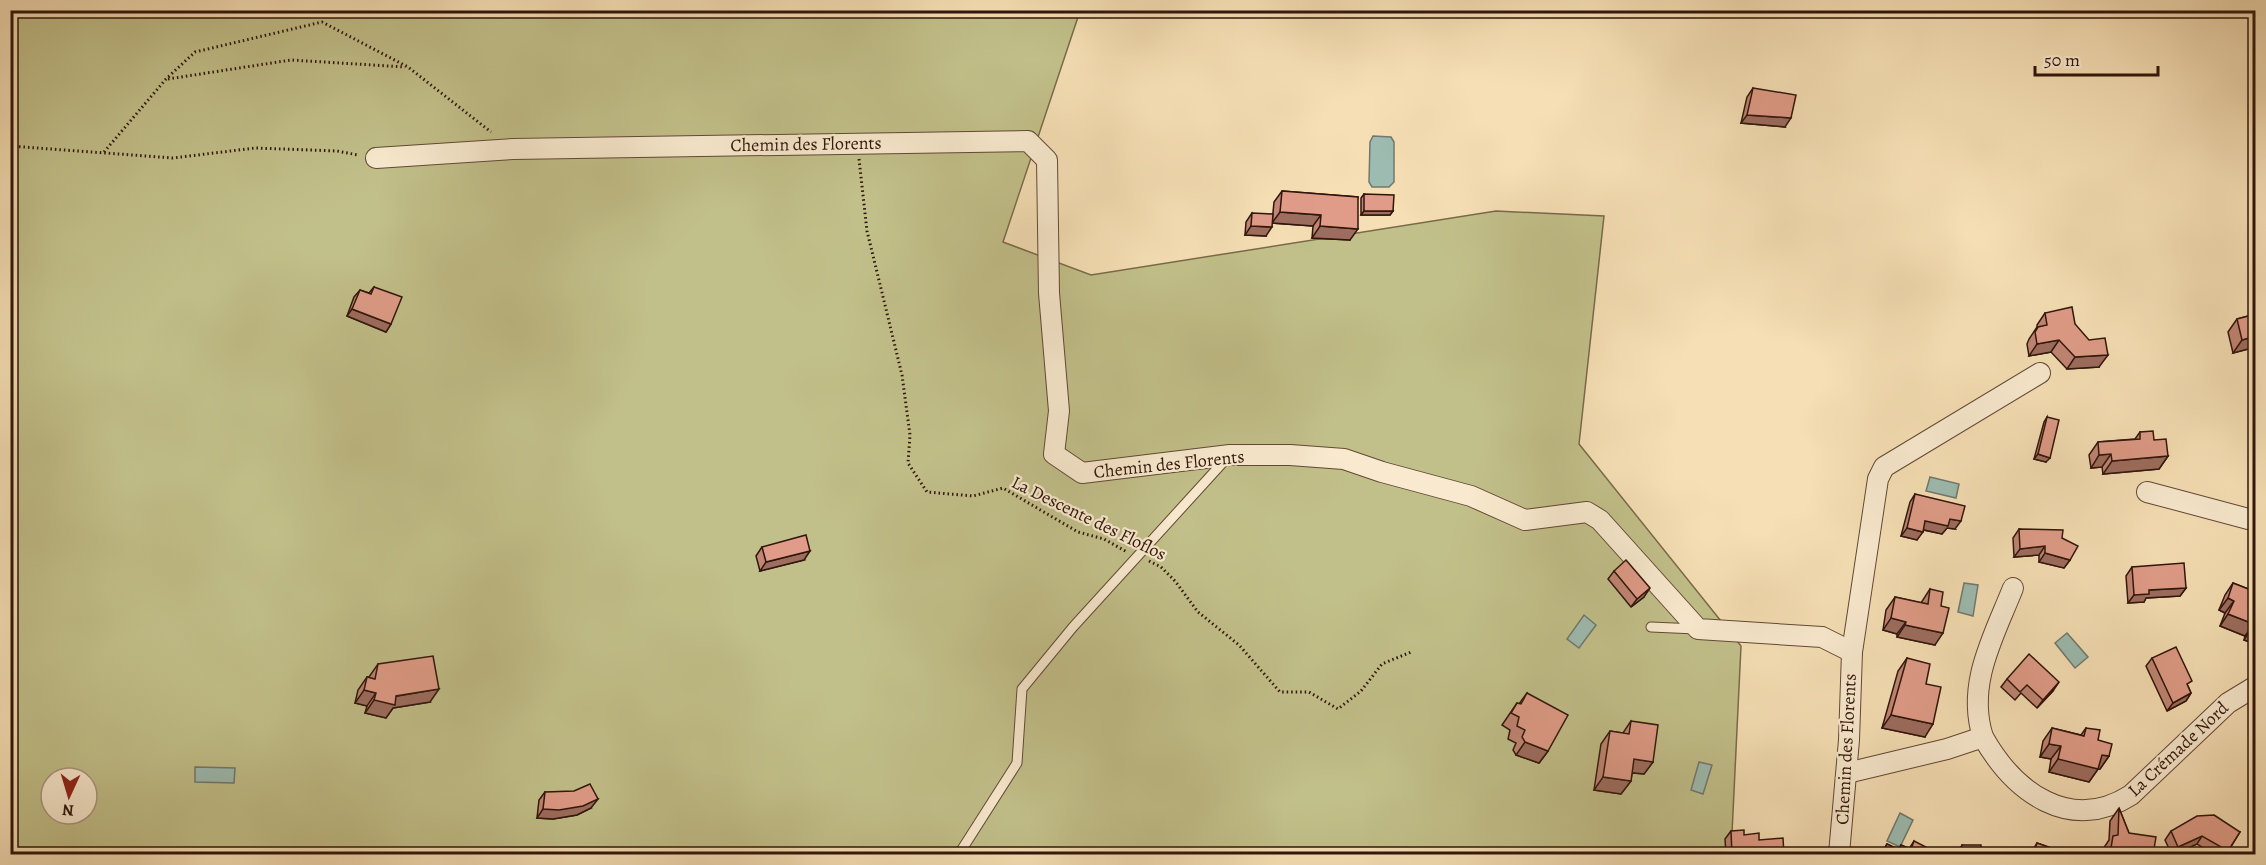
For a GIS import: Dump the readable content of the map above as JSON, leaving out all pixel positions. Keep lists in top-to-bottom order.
{
  "streets": {
    "street": ["Chemin des Florents", "La Crémade Nord"],
    "path": ["La Descente des Floflos"]
  },
  "crossings": [
    ["Chemin des Florents", "La Descente des Floflos"]
  ],
  "scale_bar": "50 m",
  "north": "bottom"
}
